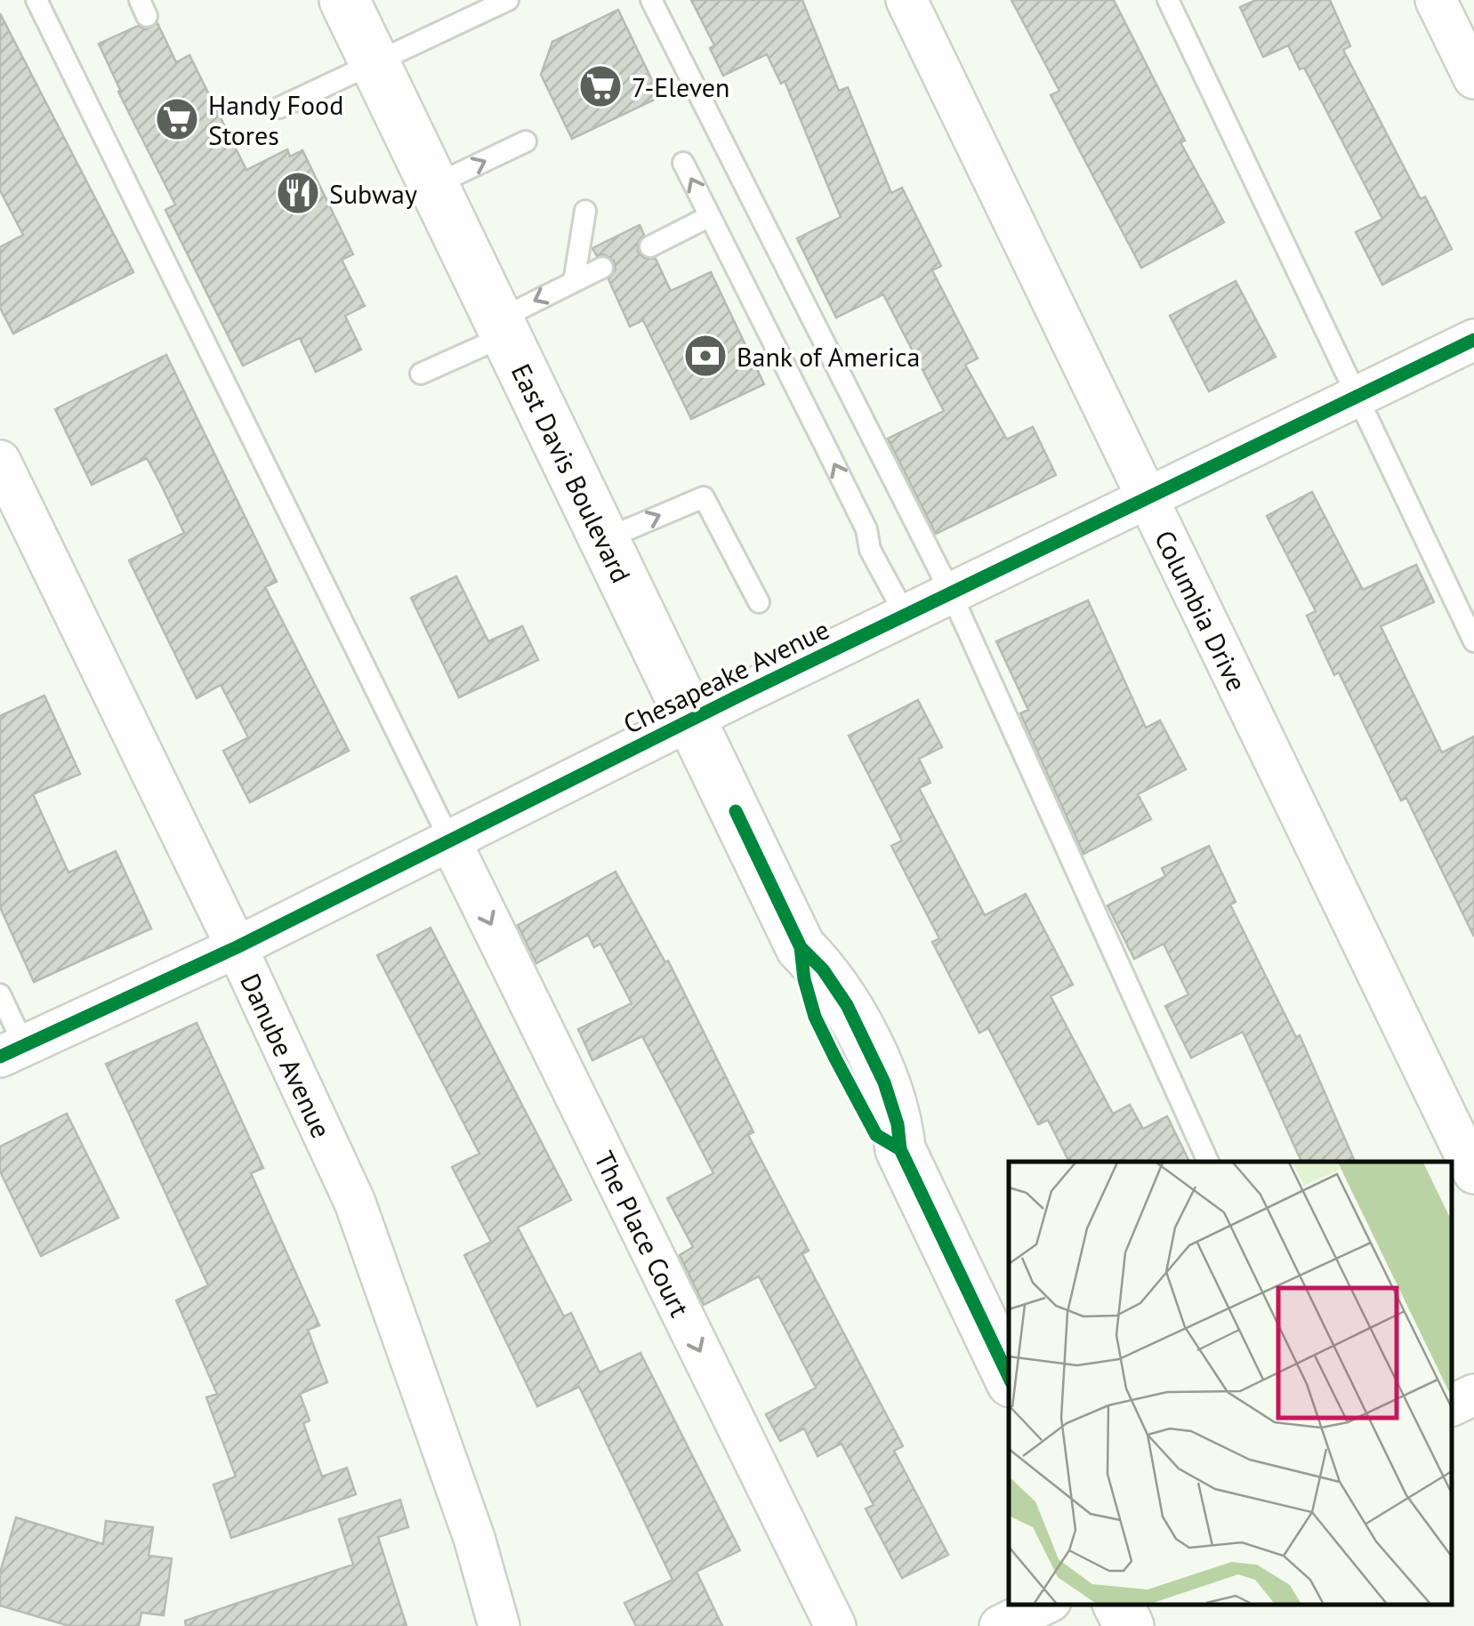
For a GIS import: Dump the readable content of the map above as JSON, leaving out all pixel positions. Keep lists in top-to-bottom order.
{
  "streets": {
    "street": [
      "East Davis Boulevard",
      "Columbia Drive",
      "Chesapeake Avenue",
      "Danube Avenue",
      "The Place Court"
    ]
  },
  "crossings": [
    ["East Davis Boulevard", "Chesapeake Avenue"],
    ["Columbia Drive", "Chesapeake Avenue"],
    ["Chesapeake Avenue", "Danube Avenue"],
    ["Chesapeake Avenue", "The Place Court"]
  ],
  "one_way": ["The Place Court"],
  "places": {
    "supermarket": ["7-Eleven", "Handy Food Stores"],
    "restaurant": ["Subway"],
    "bank": ["Bank of America"]
  }
}
